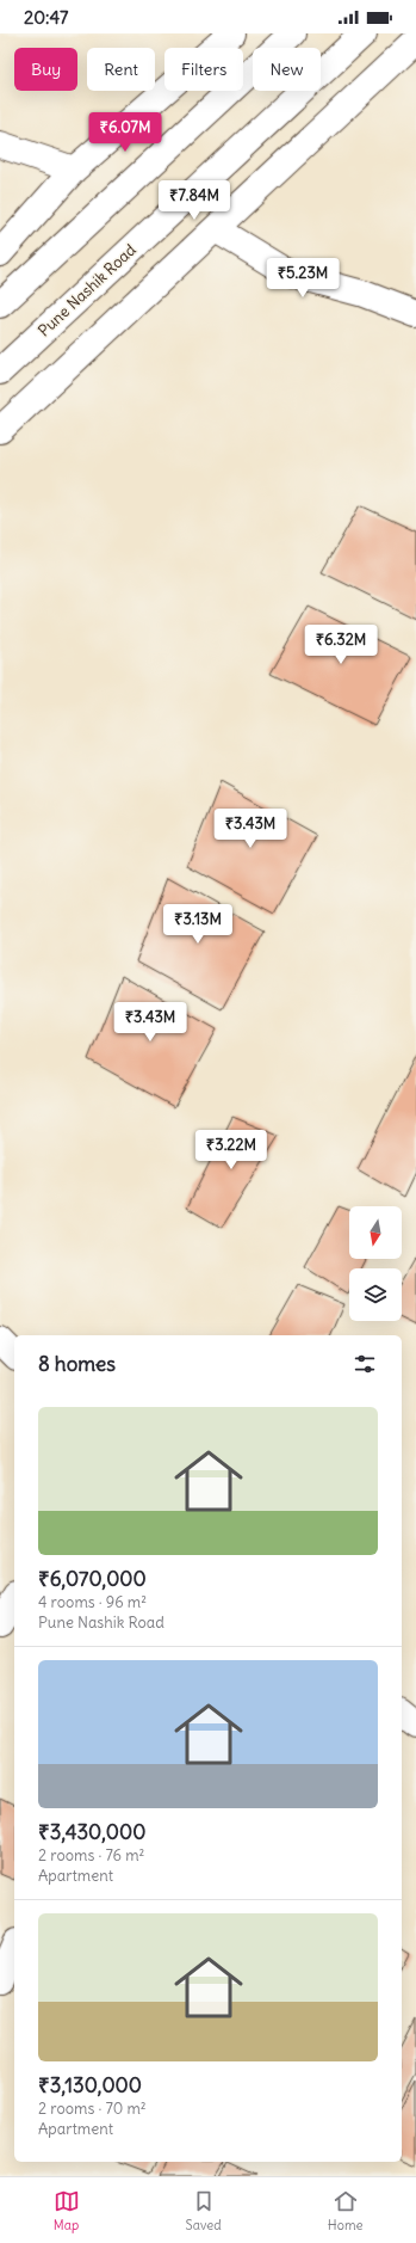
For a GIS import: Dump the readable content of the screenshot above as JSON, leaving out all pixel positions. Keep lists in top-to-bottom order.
{
  "streets": {
    "main road": ["Pune Nashik Road"]
  },
  "north": "bottom",
  "page": {
    "status": "20:47",
    "chip": [
      "Buy",
      "Rent",
      "Filters",
      "New"
    ],
    "price": [
      "₹6.07M",
      "₹7.84M",
      "₹5.23M",
      "₹6.32M",
      "₹3.43M",
      "₹3.13M",
      "₹3.43M",
      "₹3.22M"
    ],
    "heading": "8 homes",
    "list": [
      {
        "name": "₹6,070,000",
        "note": "4 rooms · 96 m² · Pune Nashik Road"
      },
      {
        "name": "₹3,430,000",
        "note": "2 rooms · 76 m² · Apartment"
      },
      {
        "name": "₹3,130,000",
        "note": "2 rooms · 70 m² · Apartment"
      }
    ],
    "tabs": ["Map", "Saved", "Home"]
  }
}
